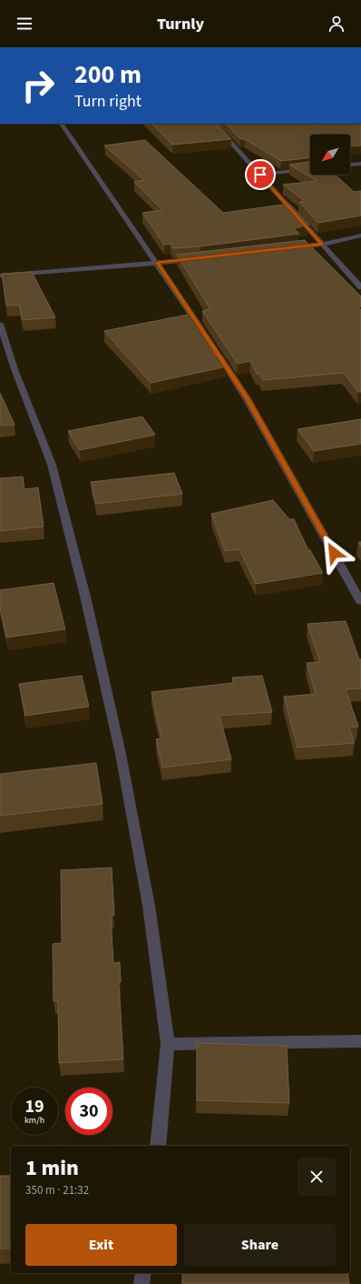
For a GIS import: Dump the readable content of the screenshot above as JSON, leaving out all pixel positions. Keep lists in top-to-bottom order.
{
  "north": "bottom left",
  "page": {
    "header": "Turnly",
    "turn": ["200 m", "Turn right"],
    "speed": "19 km/h",
    "limit": "30",
    "heading": ["1 min", "350 m · 21:32"],
    "buttons": ["Exit", "Share"]
  }
}
